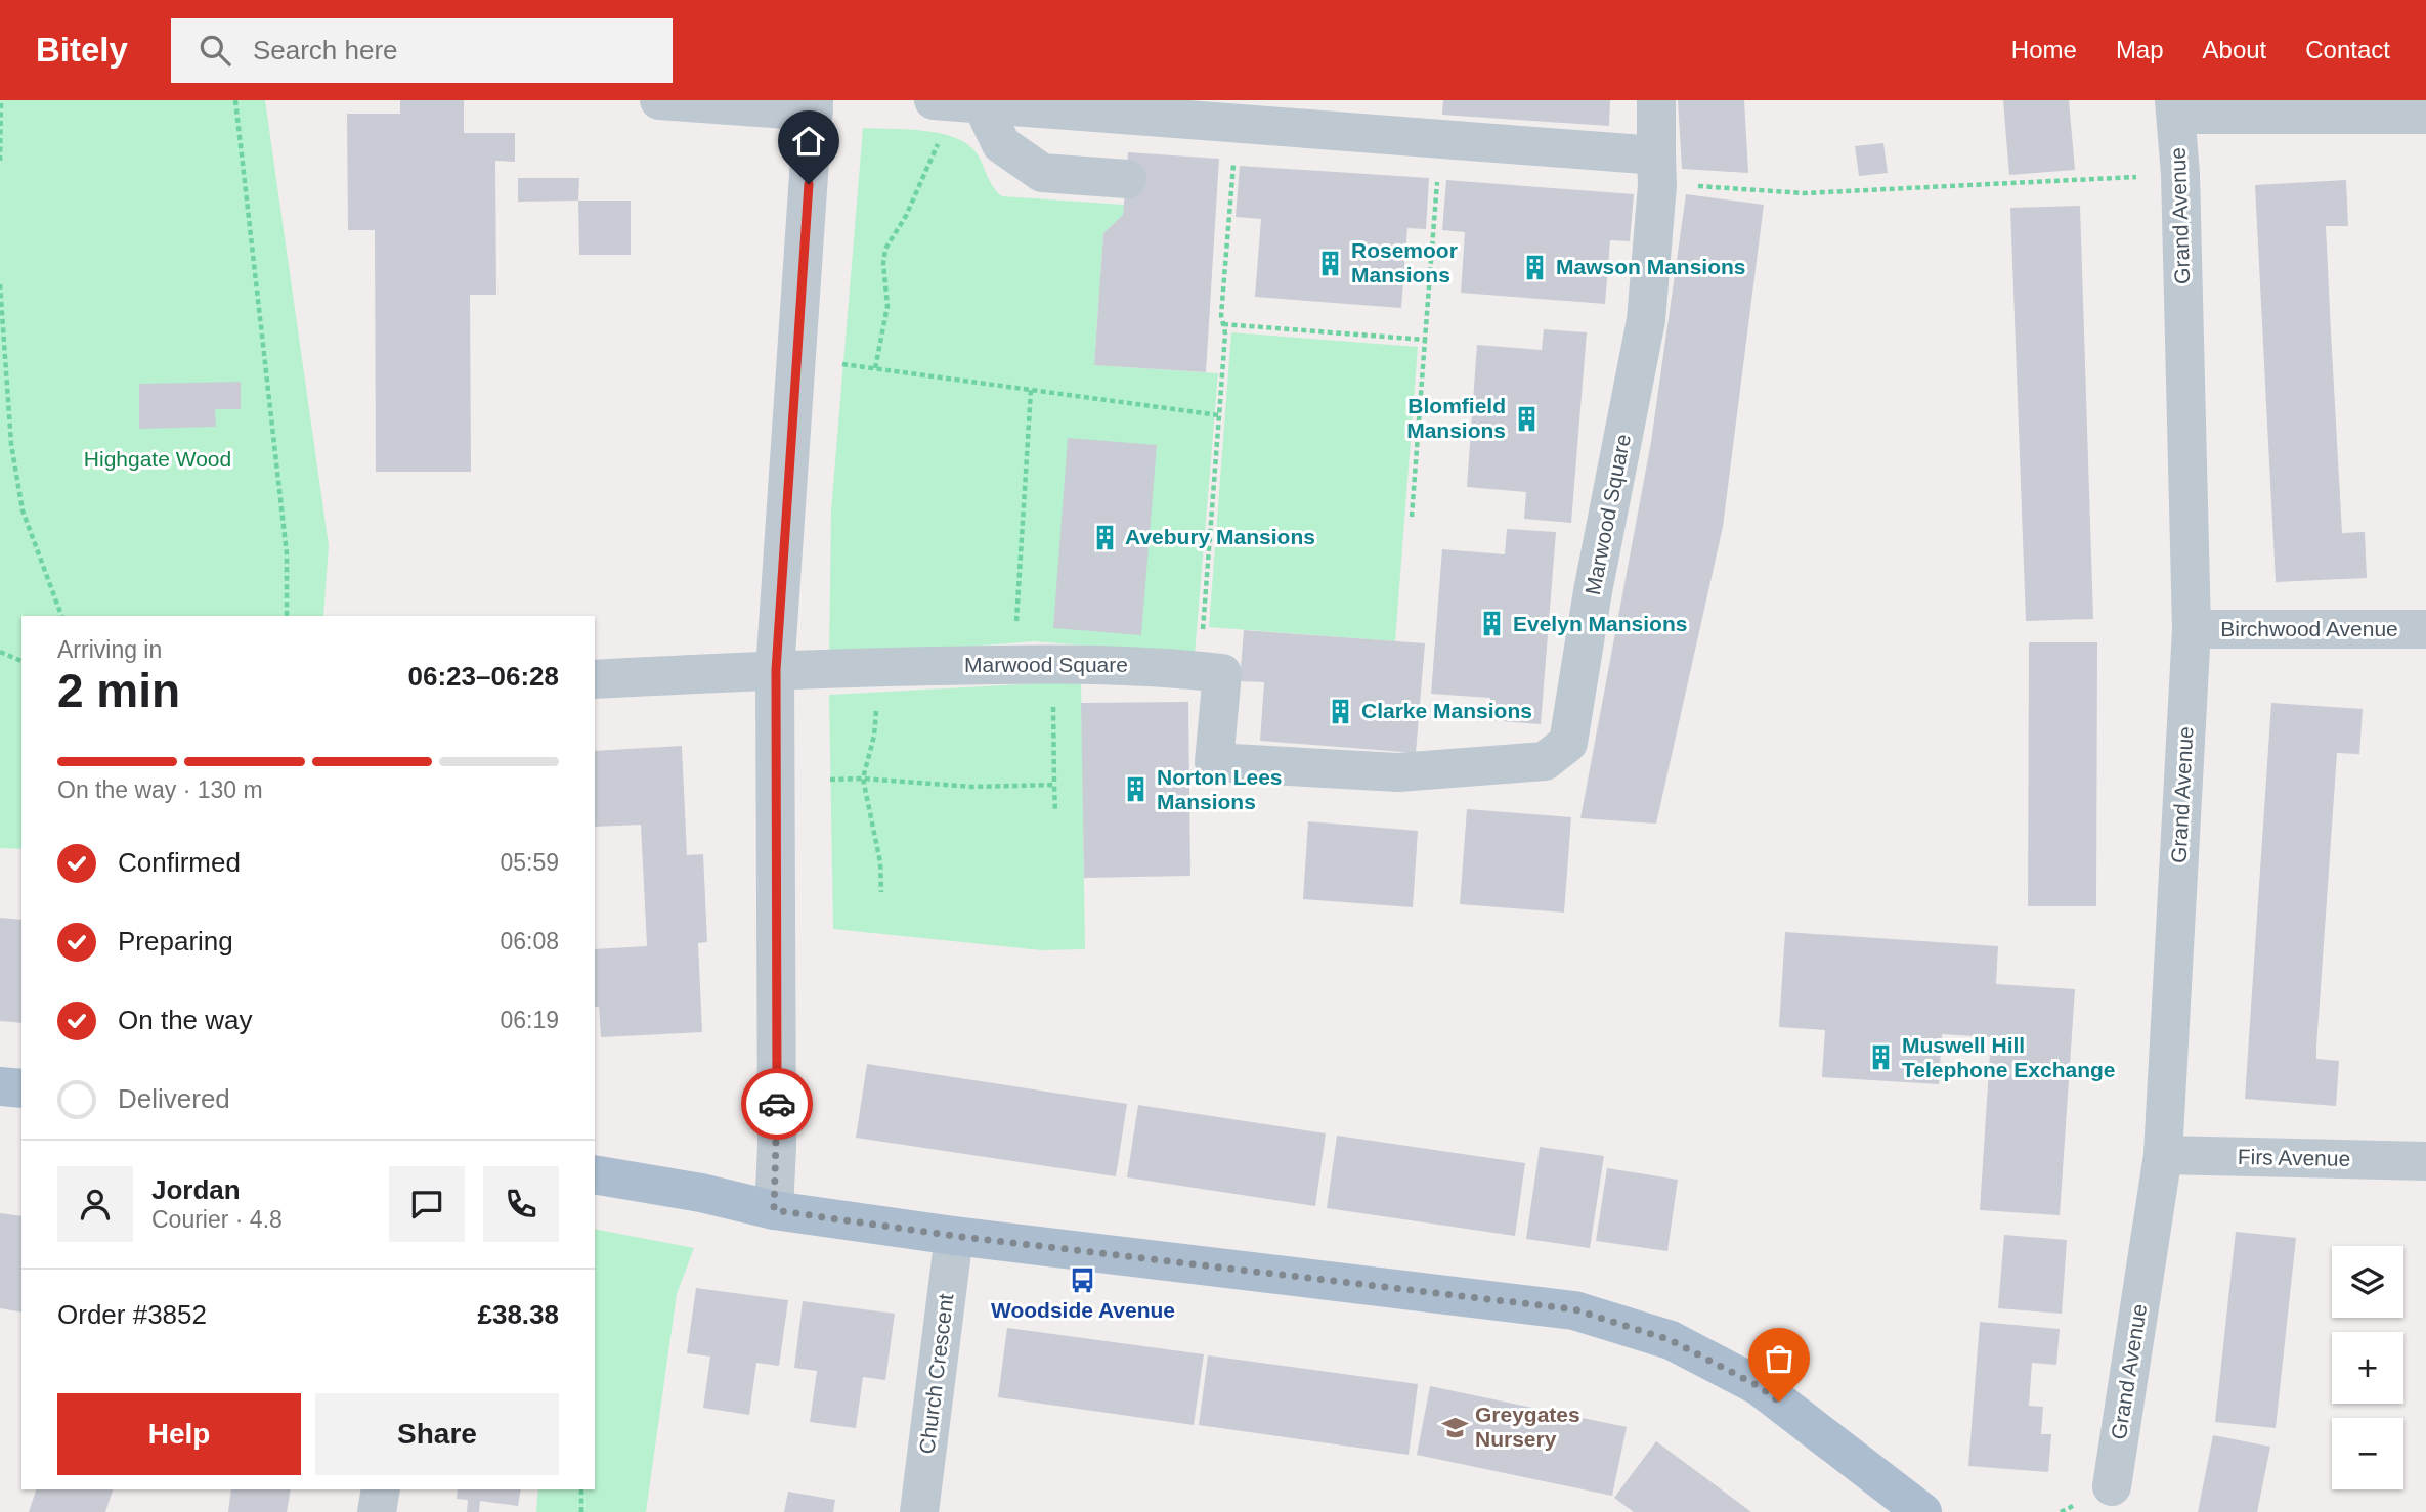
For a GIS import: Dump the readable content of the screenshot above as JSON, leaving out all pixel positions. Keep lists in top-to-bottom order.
{
  "streets": {
    "street": [
      "Grand Avenue",
      "Marwood Square",
      "Birchwood Avenue",
      "Firs Avenue",
      "Church Crescent"
    ]
  },
  "crossings": [
    ["Grand Avenue", "Birchwood Avenue"],
    ["Grand Avenue", "Firs Avenue"]
  ],
  "parks": ["Highgate Wood"],
  "places": {
    "building": [
      "Rosemoor Mansions",
      "Mawson Mansions",
      "Blomfield Mansions",
      "Avebury Mansions",
      "Evelyn Mansions",
      "Clarke Mansions",
      "Norton Lees Mansions",
      "Muswell Hill Telephone Exchange"
    ],
    "bus stop": ["Woodside Avenue"],
    "school or university": ["Greygates Nursery"]
  },
  "page": {
    "header": "Bitely",
    "search": "Search here",
    "nav": [
      "Home",
      "Map",
      "About",
      "Contact"
    ],
    "heading": ["2 min", "Arriving in", "06:23–06:28"],
    "panel": [
      "Jordan",
      "Courier · 4.8",
      "Order #3852",
      "£38.38"
    ],
    "bar": "On the way · 130 m",
    "list": [
      ["Confirmed", "05:59"],
      ["Preparing", "06:08"],
      ["On the way", "06:19"],
      "Delivered"
    ],
    "map_buttons": ["+", "−"],
    "buttons": ["Help", "Share"]
  }
}
